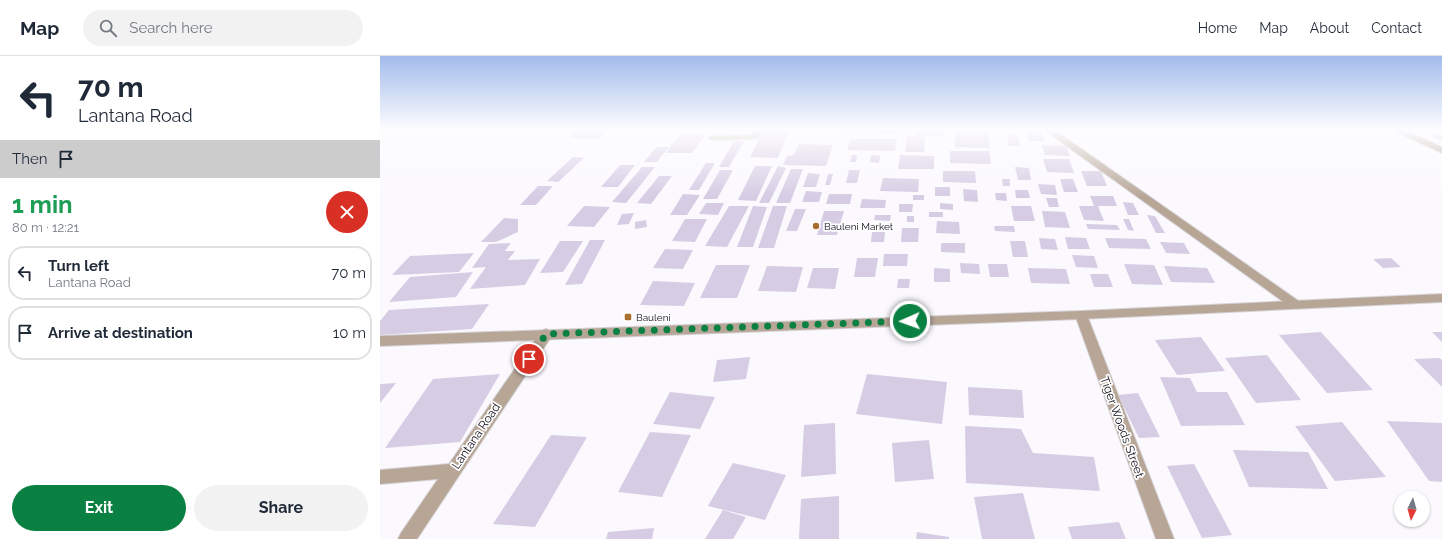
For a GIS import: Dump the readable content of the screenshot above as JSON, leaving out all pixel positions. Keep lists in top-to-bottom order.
{
  "streets": {
    "street": ["Tiger Woods Street", "Lantana Road"]
  },
  "places": {
    "other": ["Bauleni Market"],
    "transit": ["Bauleni"]
  },
  "north": "bottom",
  "page": {
    "header": "Map",
    "search": "Search here",
    "nav": [
      "Home",
      "Map",
      "About",
      "Contact"
    ],
    "turn": ["70 m", "Lantana Road"],
    "then": "Then",
    "heading": ["1 min", "80 m · 12:21"],
    "list": [
      {
        "name": "Turn left",
        "note": "Lantana Road",
        "value": "70 m"
      },
      {
        "name": "Arrive at destination",
        "value": "10 m"
      }
    ],
    "buttons": ["Exit", "Share"]
  }
}
